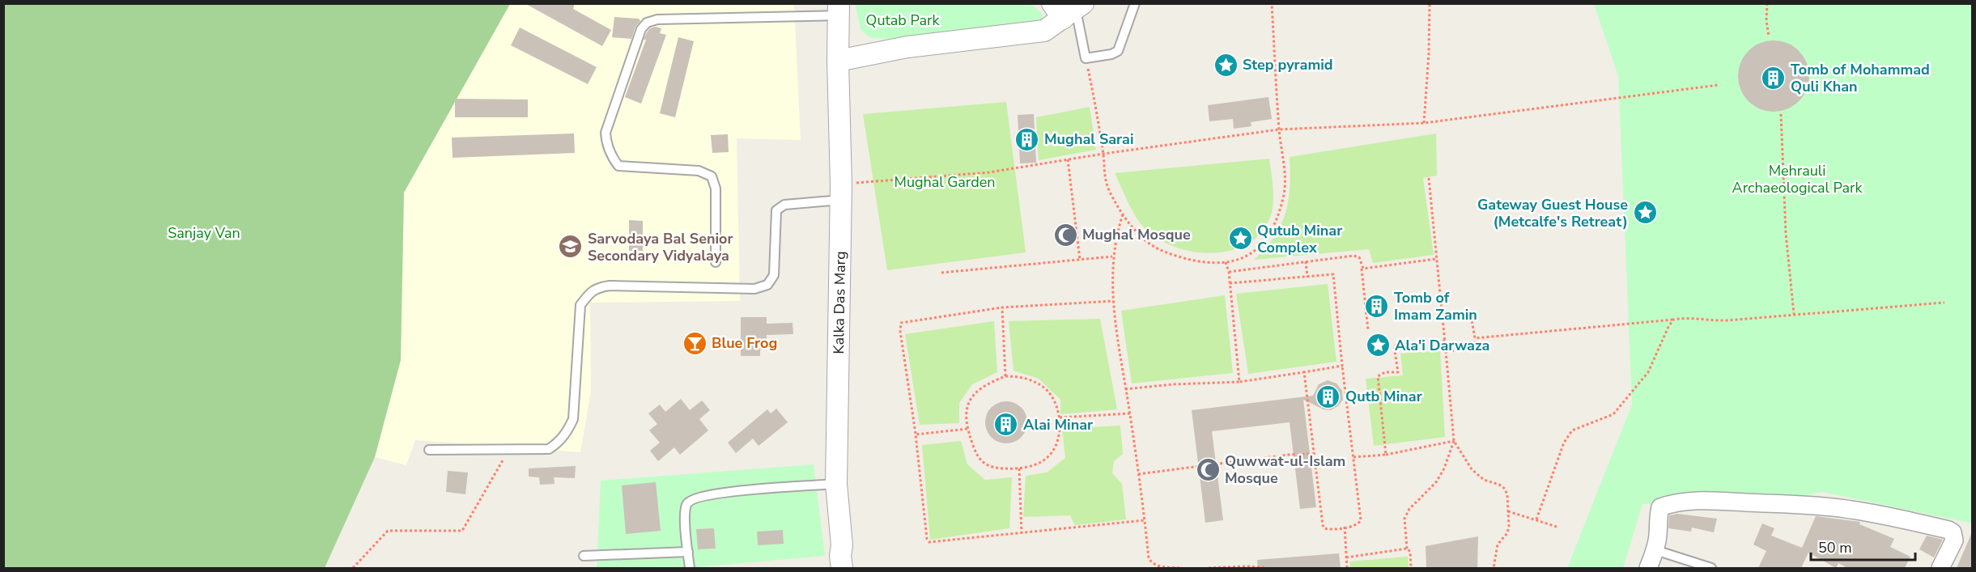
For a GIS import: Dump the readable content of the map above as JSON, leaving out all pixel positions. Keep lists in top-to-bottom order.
{
  "streets": {
    "street": ["Kalka Das Marg"]
  },
  "parks": [
    "Qutab Park",
    "Mehrauli Archaeological Park",
    "Mughal Garden",
    "Sanjay Van"
  ],
  "places": {
    "place": [
      "Step pyramid",
      "Gateway Guest House (Metcalfe's Retreat)",
      "Qutub Minar Complex",
      "Ala'i Darwaza"
    ],
    "building": [
      "Tomb of Mohammad Quli Khan",
      "Mughal Sarai",
      "Tomb of Imam Zamin",
      "Qutb Minar",
      "Alai Minar"
    ],
    "mosque": ["Mughal Mosque", "Quwwat-ul-Islam Mosque"],
    "school or university": ["Sarvodaya Bal Senior Secondary Vidyalaya"],
    "bar": ["Blue Frog"]
  },
  "scale_bar": "50 m"
}
